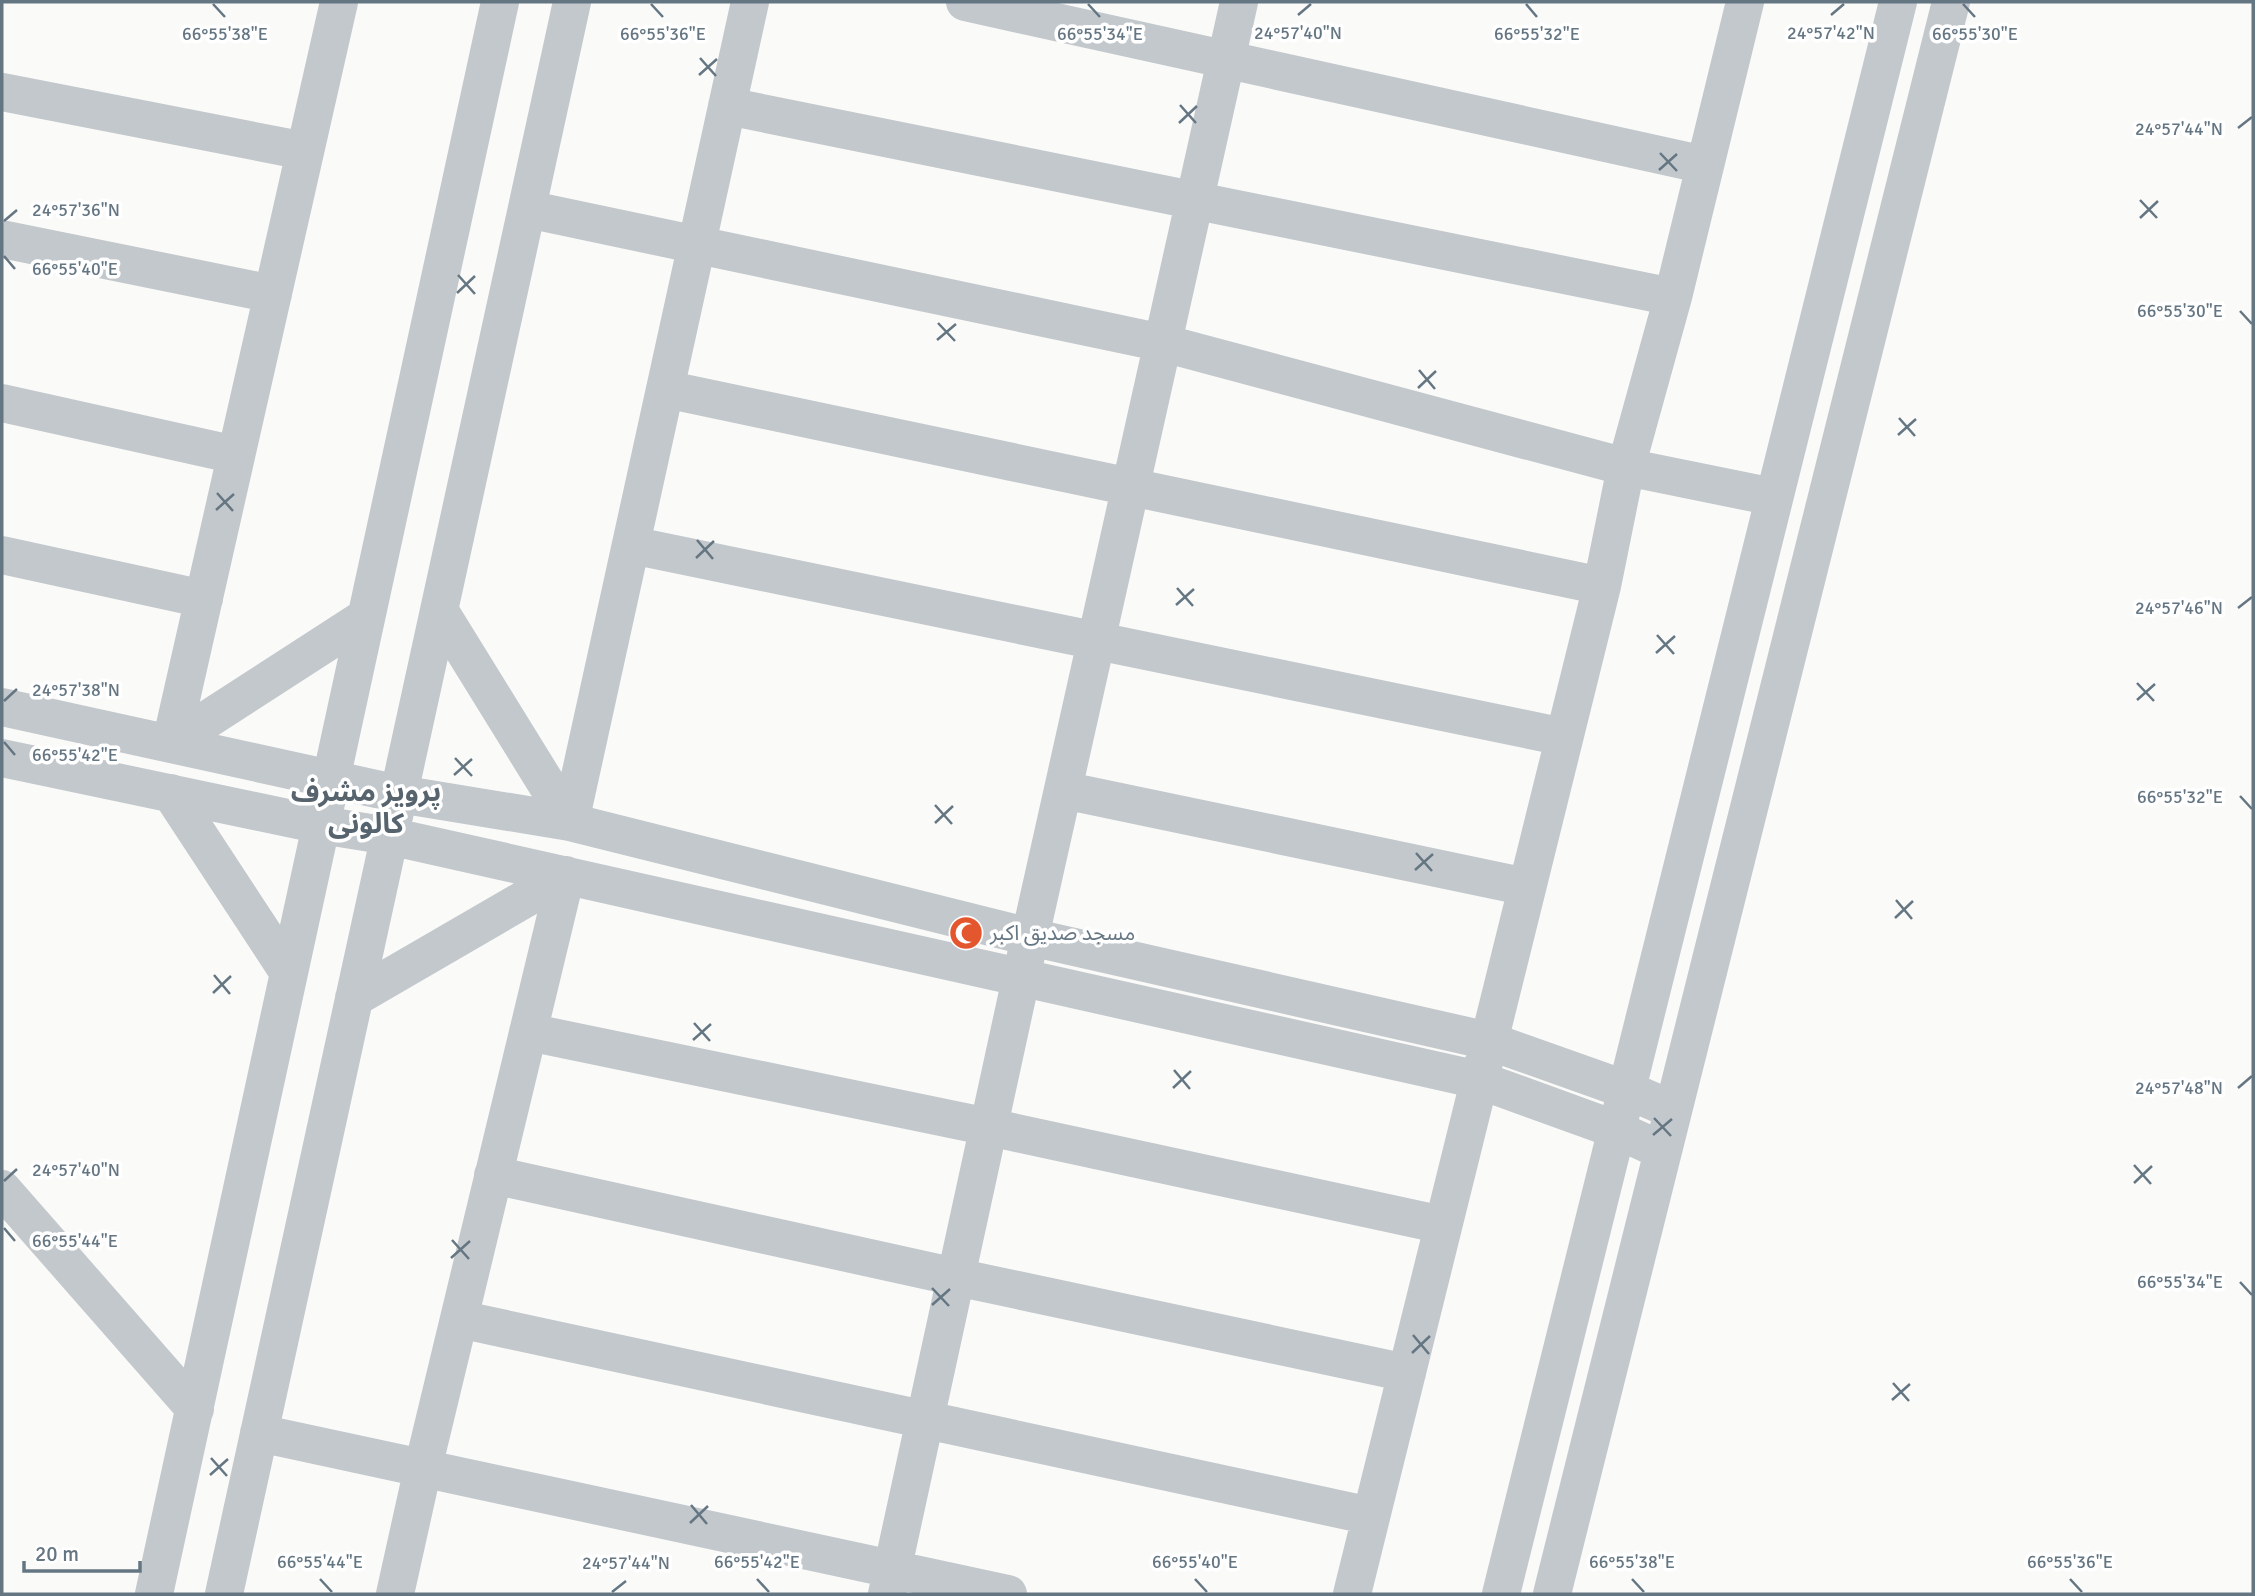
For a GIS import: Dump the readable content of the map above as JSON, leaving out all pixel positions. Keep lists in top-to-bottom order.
{
  "districts": ["پرویز مشرف کالونی"],
  "places": {
    "mosque": ["مسجد صدیق اکبر"]
  },
  "scale_bar": "20 m",
  "coordinates": [
    "24°57'40\"N",
    "24°57'42\"N",
    "66°55'38\"E",
    "66°55'36\"E",
    "66°55'34\"E",
    "66°55'32\"E",
    "66°55'30\"E",
    "24°57'44\"N",
    "24°57'36\"N",
    "66°55'40\"E",
    "24°57'46\"N",
    "24°57'38\"N",
    "66°55'42\"E",
    "24°57'48\"N",
    "66°55'44\"E"
  ]
}
